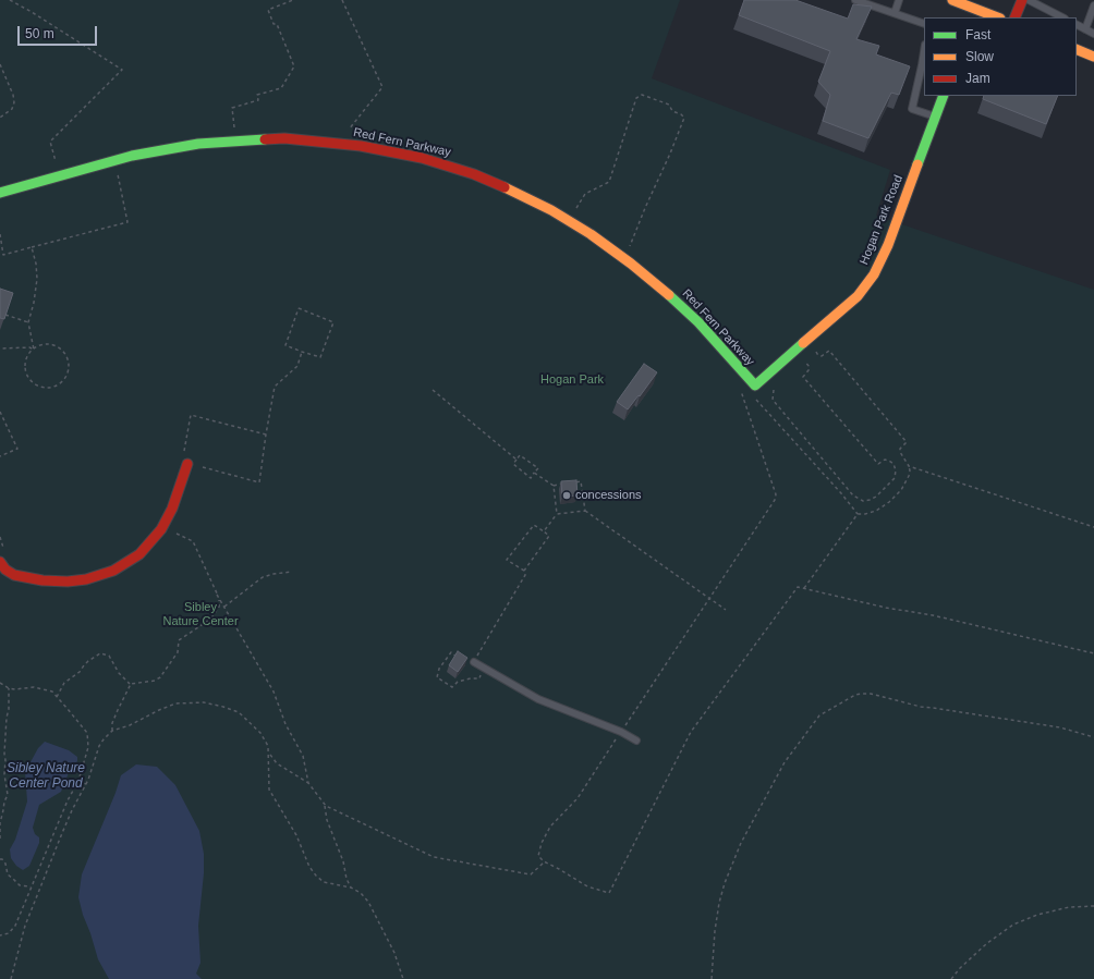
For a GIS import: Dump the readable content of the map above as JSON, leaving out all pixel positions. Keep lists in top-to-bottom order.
{
  "streets": {
    "street": ["Red Fern Parkway", "Hogan Park Road"]
  },
  "crossings": [
    ["Red Fern Parkway", "Hogan Park Road"]
  ],
  "water": ["Sibley Nature Center Pond"],
  "parks": ["Hogan Park", "Sibley Nature Center"],
  "places": ["concessions"],
  "legend": ["Fast", "Slow", "Jam"],
  "scale_bar": "50 m"
}
